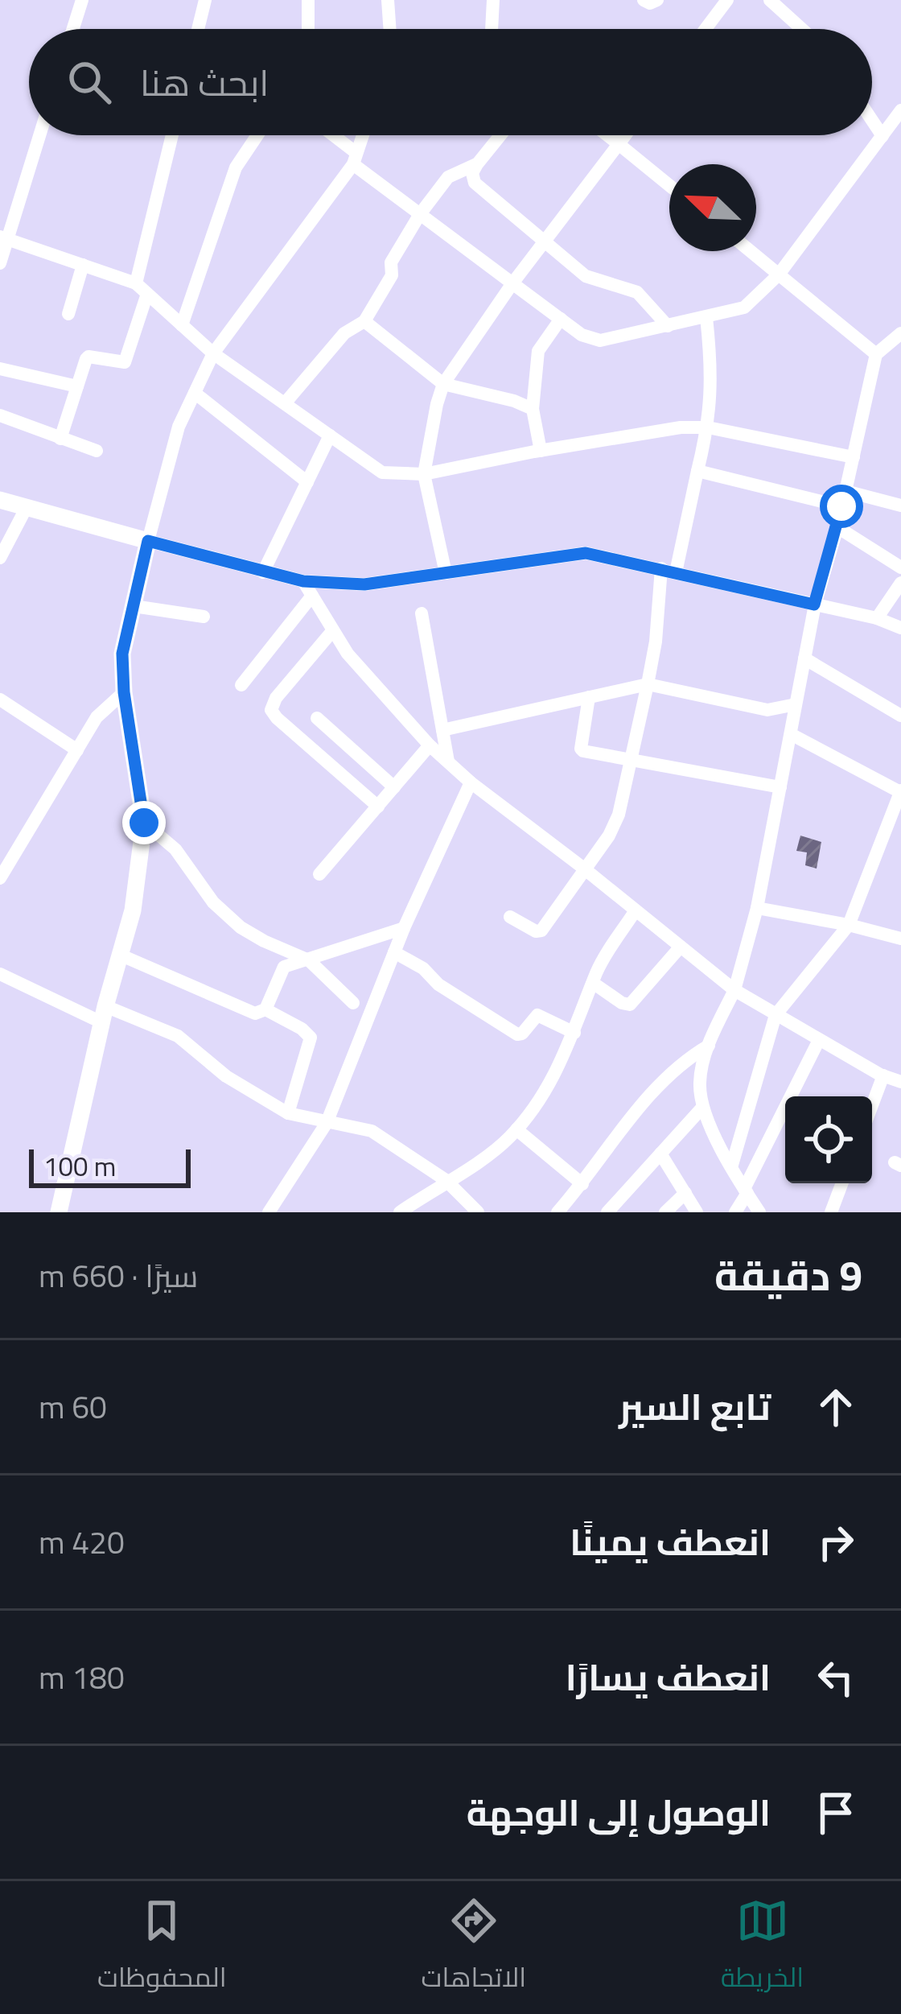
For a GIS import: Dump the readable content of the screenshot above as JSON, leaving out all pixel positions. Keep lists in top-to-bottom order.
{
  "scale_bar": "100 m",
  "north": "top left",
  "page": {
    "search": "ابحث هنا",
    "scale": "100 m",
    "heading": ["9 دقيقة", "سيرًا · 660 m"],
    "list": [
      ["تابع السير", "60 m"],
      ["انعطف يمينًا", "420 m"],
      ["انعطف يسارًا", "180 m"],
      "الوصول إلى الوجهة"
    ],
    "nav": ["الخريطة", "الاتجاهات", "المحفوظات"]
  }
}
